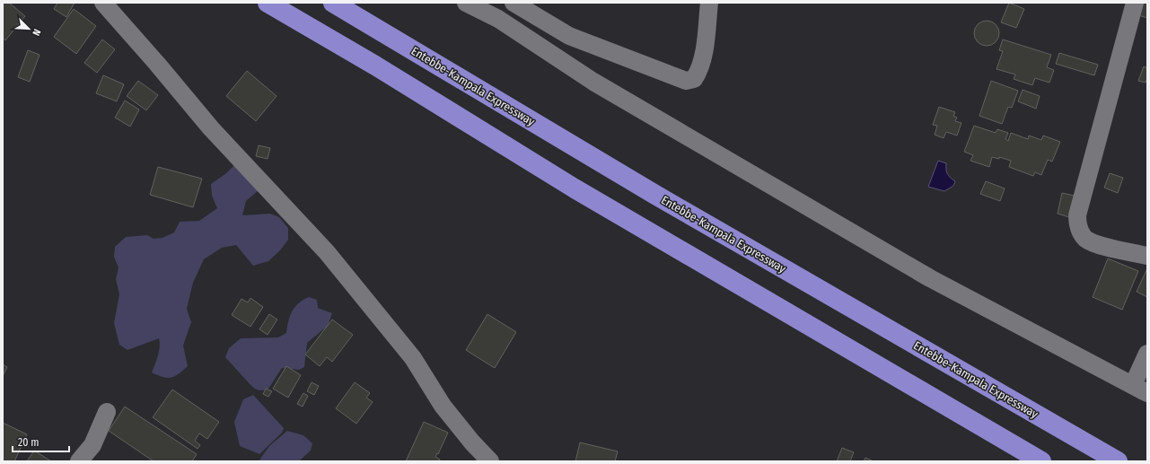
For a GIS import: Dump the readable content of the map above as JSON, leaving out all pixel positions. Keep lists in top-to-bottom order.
{
  "streets": {
    "highway": ["Entebbe-Kampala Expressway"]
  },
  "scale_bar": "20 m",
  "north": "bottom right"
}
